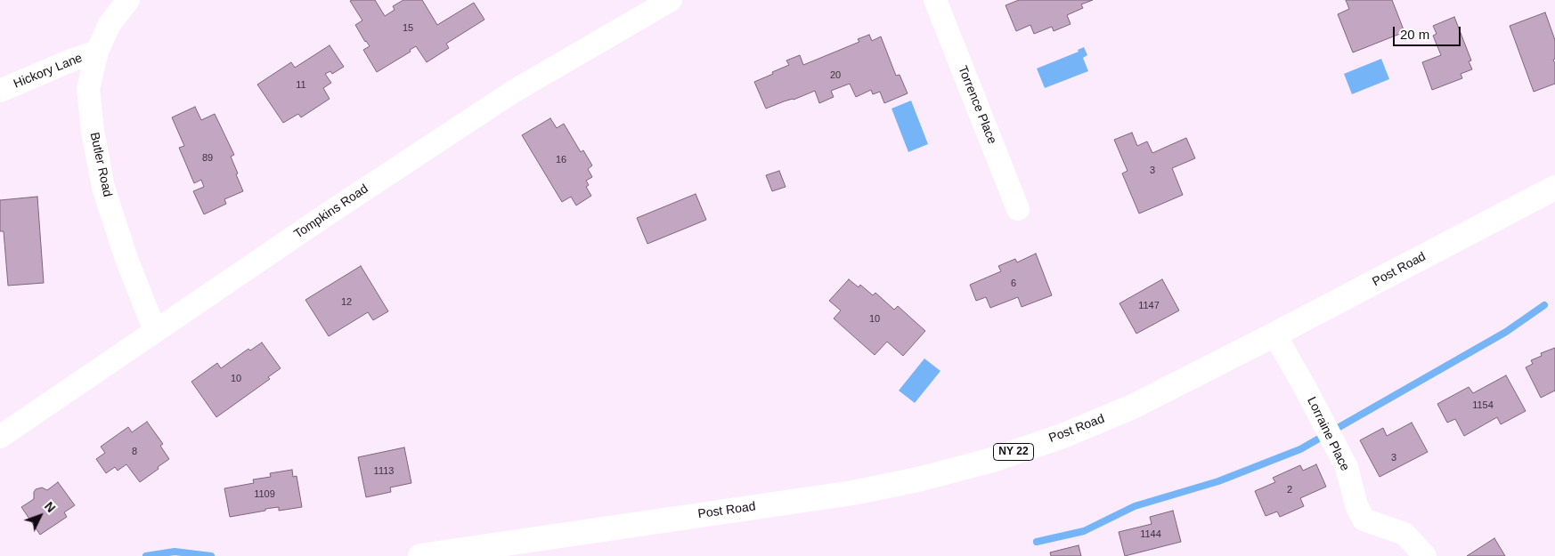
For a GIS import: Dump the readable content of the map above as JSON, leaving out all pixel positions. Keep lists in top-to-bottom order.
{
  "streets": {
    "main road": ["Post Road", "NY 22"],
    "street": [
      "Hickory Lane",
      "Torrence Place",
      "Butler Road",
      "Tompkins Road",
      "Lorraine Place"
    ]
  },
  "crossings": [
    ["Hickory Lane", "Butler Road"],
    ["Butler Road", "Tompkins Road"],
    ["Post Road", "Lorraine Place"]
  ],
  "house_numbers": [
    "15",
    "20",
    "11",
    "89",
    "16",
    "3",
    "6",
    "12",
    "1147",
    "10",
    "10",
    "1154",
    "8",
    "3",
    "1113",
    "2",
    "1109",
    "1144"
  ],
  "scale_bar": "20 m",
  "north": "top right"
}
